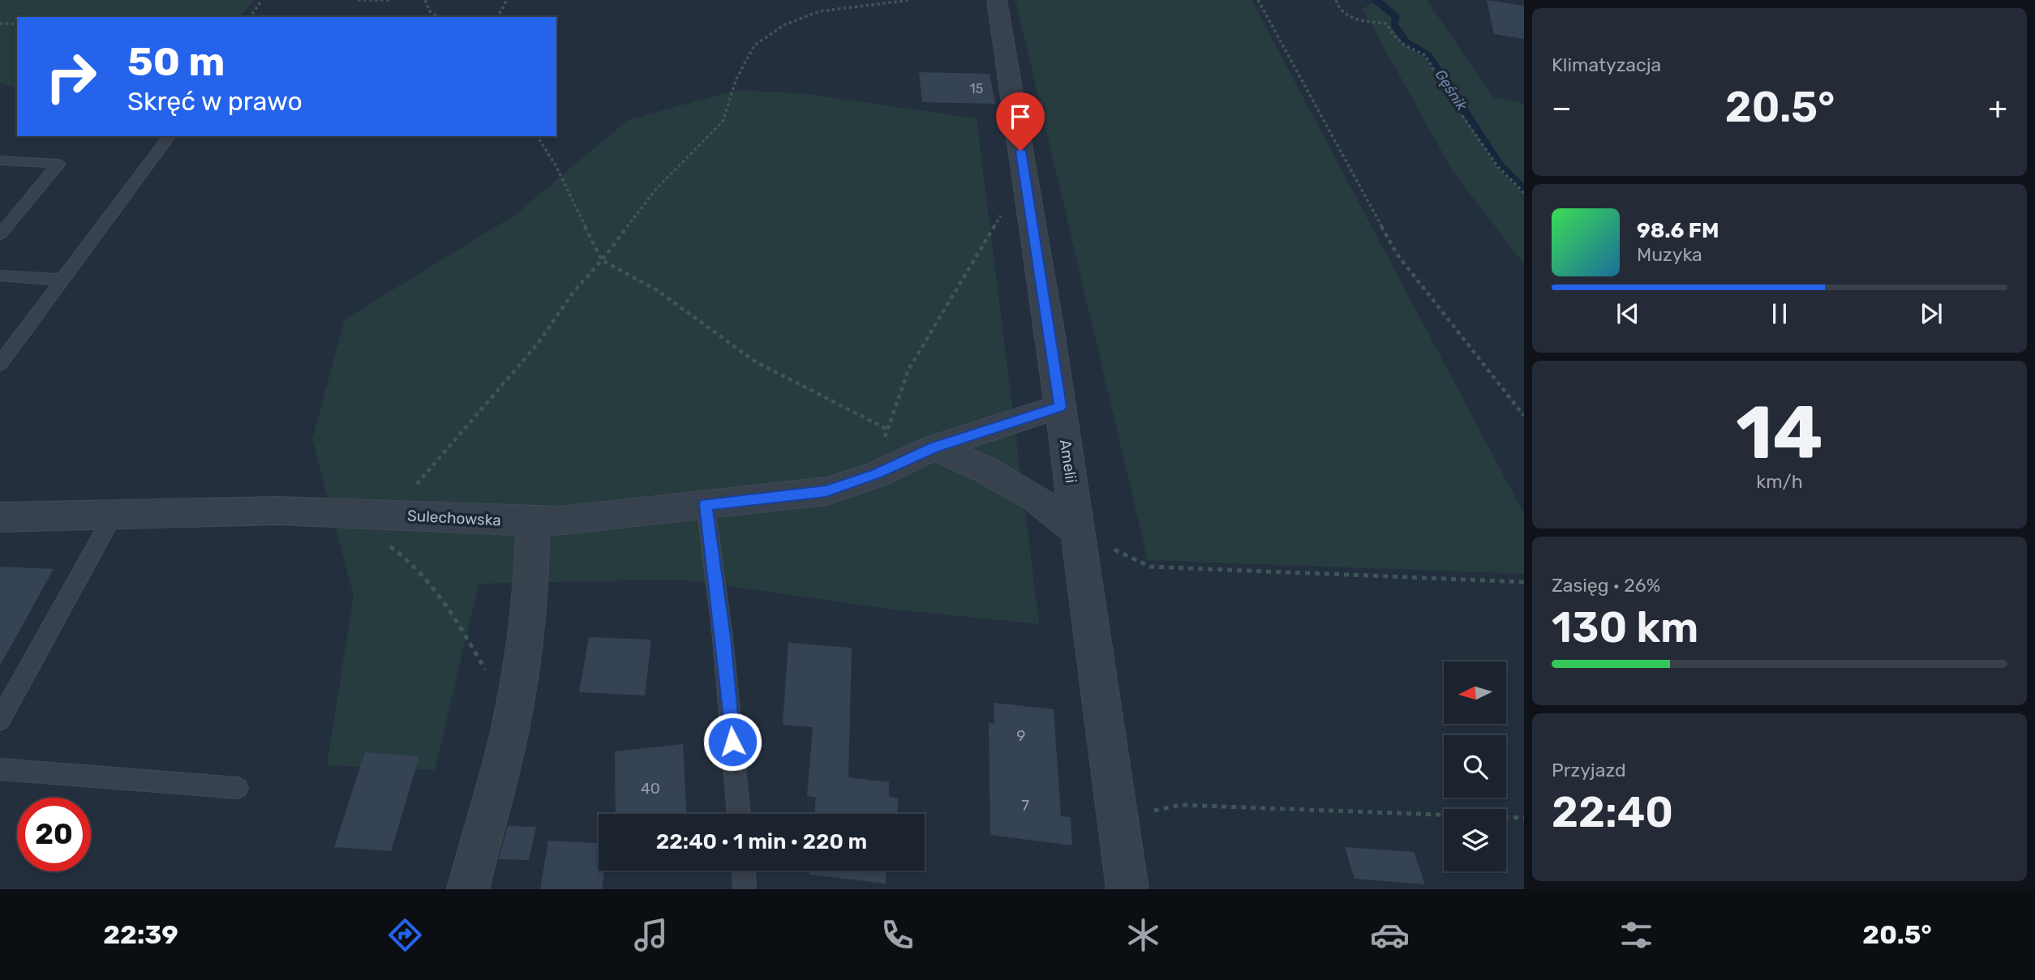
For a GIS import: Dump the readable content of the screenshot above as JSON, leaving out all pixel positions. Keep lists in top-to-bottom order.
{
  "streets": {
    "street": ["Amelii", "Sulechowska"]
  },
  "crossings": [
    ["Amelii", "Sulechowska"]
  ],
  "water": ["Gęśnik"],
  "house_numbers": [
    "15",
    "9",
    "40",
    "7"
  ],
  "north": "left",
  "page": {
    "tile": [
      "Klimatyzacja",
      ["14", "km/h"],
      ["Zasięg · 26%", "130 km"],
      ["Przyjazd", "22:40"]
    ],
    "turn": ["50 m", "Skręć w prawo"],
    "heat": ["−", "20.5°", "+"],
    "song": ["98.6 FM", "Muzyka"],
    "limit": "20",
    "trip": "22:40 · 1 min · 220 m",
    "tabs": ["22:39", "20.5°"]
  }
}
